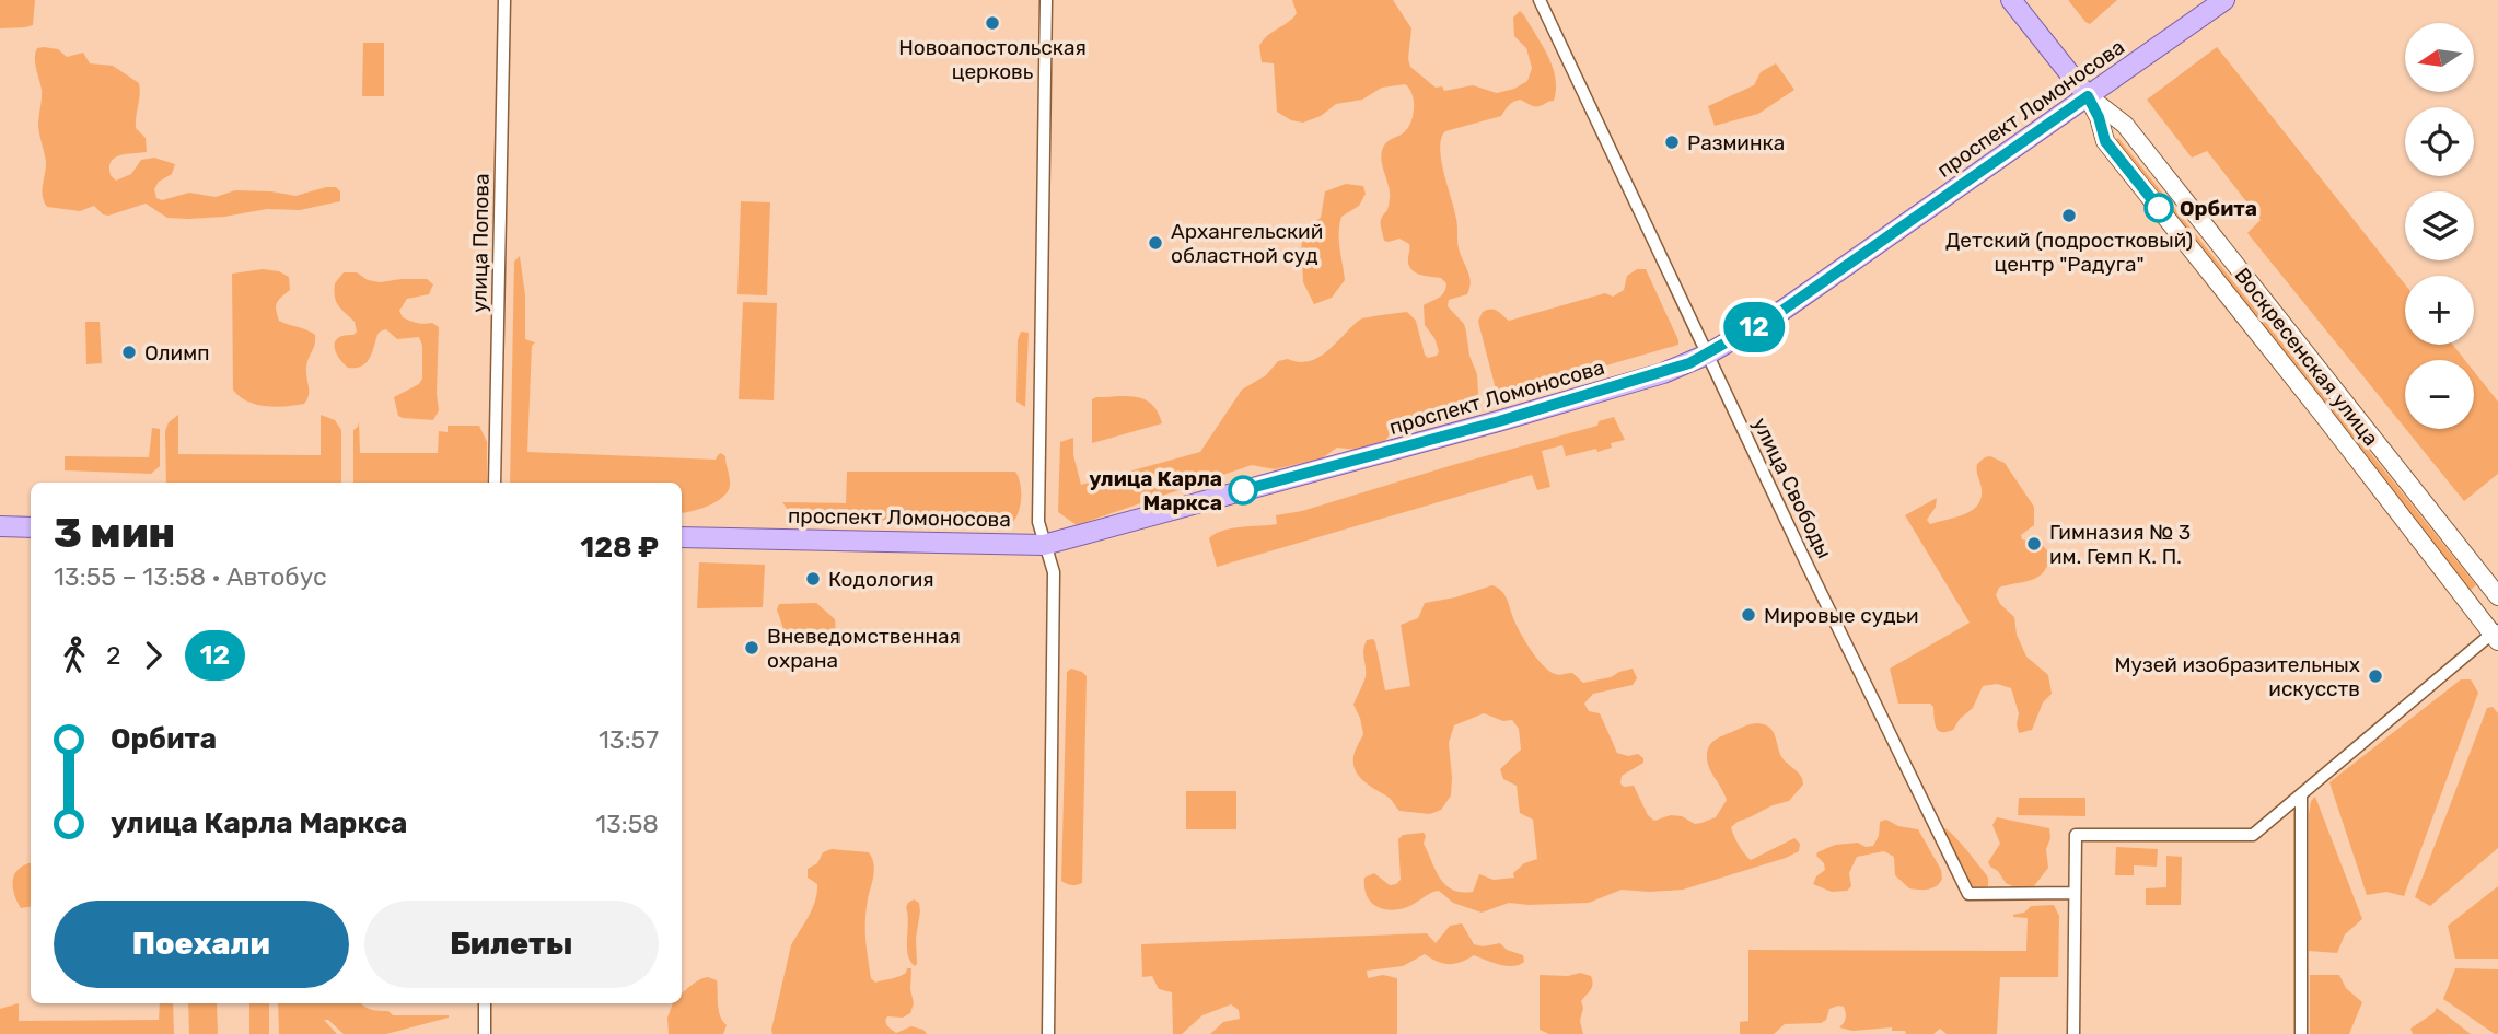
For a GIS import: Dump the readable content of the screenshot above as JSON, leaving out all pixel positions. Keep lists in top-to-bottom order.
{
  "streets": {
    "main road": ["проспект Ломоносова", "Воскресенская улица"],
    "street": ["улица Попова", "улица Свободы"]
  },
  "crossings": [
    ["проспект Ломоносова", "Воскресенская улица"],
    ["проспект Ломоносова", "улица Свободы"]
  ],
  "places": [
    "Новоапостольская церковь",
    "Разминка",
    "Орбита",
    "Детский (подростковый) центр \"Радуга\"",
    "Архангельский областной суд",
    "Олимп",
    "улица Карла Маркса",
    "Гимназия № 3 им. Гемп К. П.",
    "Кодология",
    "Мировые судьи",
    "Вневедомственная охрана",
    "Музей изобразительных искусств"
  ],
  "lines": ["bus line 12"],
  "north": "left",
  "page": {
    "on_map": "12",
    "map_buttons": ["+", "−"],
    "heading": ["3 мин", "13:55 – 13:58 · Автобус", "128 ₽"],
    "legs": ["2", "12"],
    "list": [
      {
        "name": "Орбита",
        "value": "13:57"
      },
      {
        "name": "улица Карла Маркса",
        "value": "13:58"
      }
    ],
    "buttons": ["Поехали", "Билеты"]
  }
}
